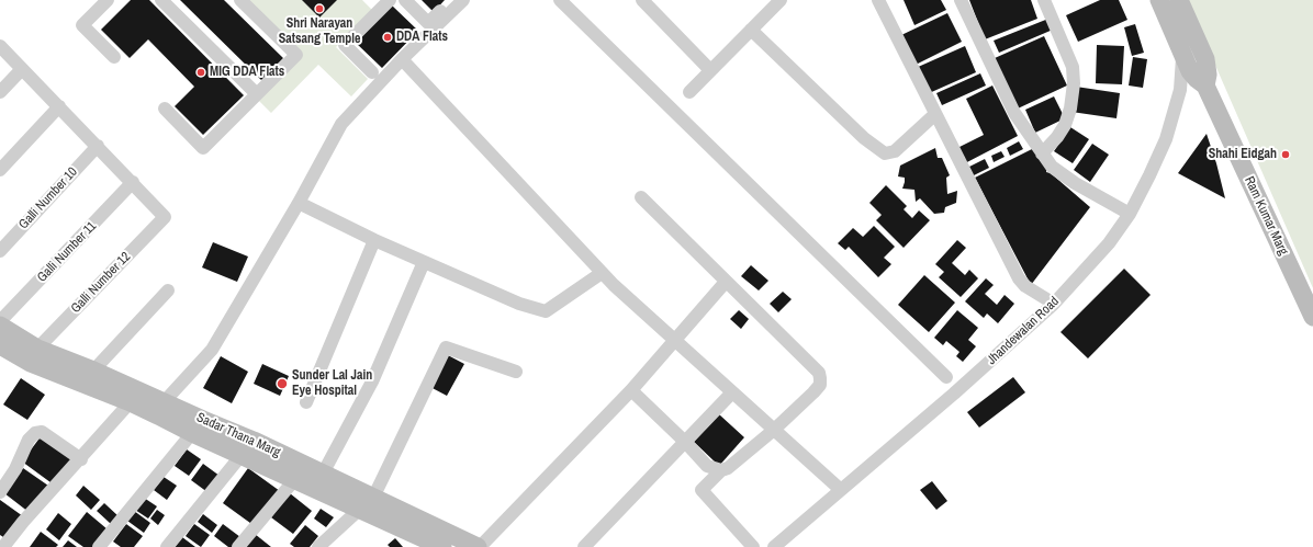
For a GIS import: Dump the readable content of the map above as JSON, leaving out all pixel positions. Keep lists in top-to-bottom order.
{
  "streets": {
    "street": [
      "Galli Number 10",
      "Ram Kumar Marg",
      "Galli Number 11",
      "Galli Number 12",
      "Jhandewalan Road",
      "Sadar Thana Marg"
    ]
  },
  "crossings": [
    ["Ram Kumar Marg", "Jhandewalan Road"],
    ["Galli Number 11", "Galli Number 12"],
    ["Galli Number 12", "Sadar Thana Marg"]
  ],
  "places": [
    "Shri Narayan Satsang Temple",
    "DDA Flats",
    "MIG DDA Flats",
    "Shahi Eidgah",
    "Sunder Lal Jain Eye Hospital"
  ]
}
